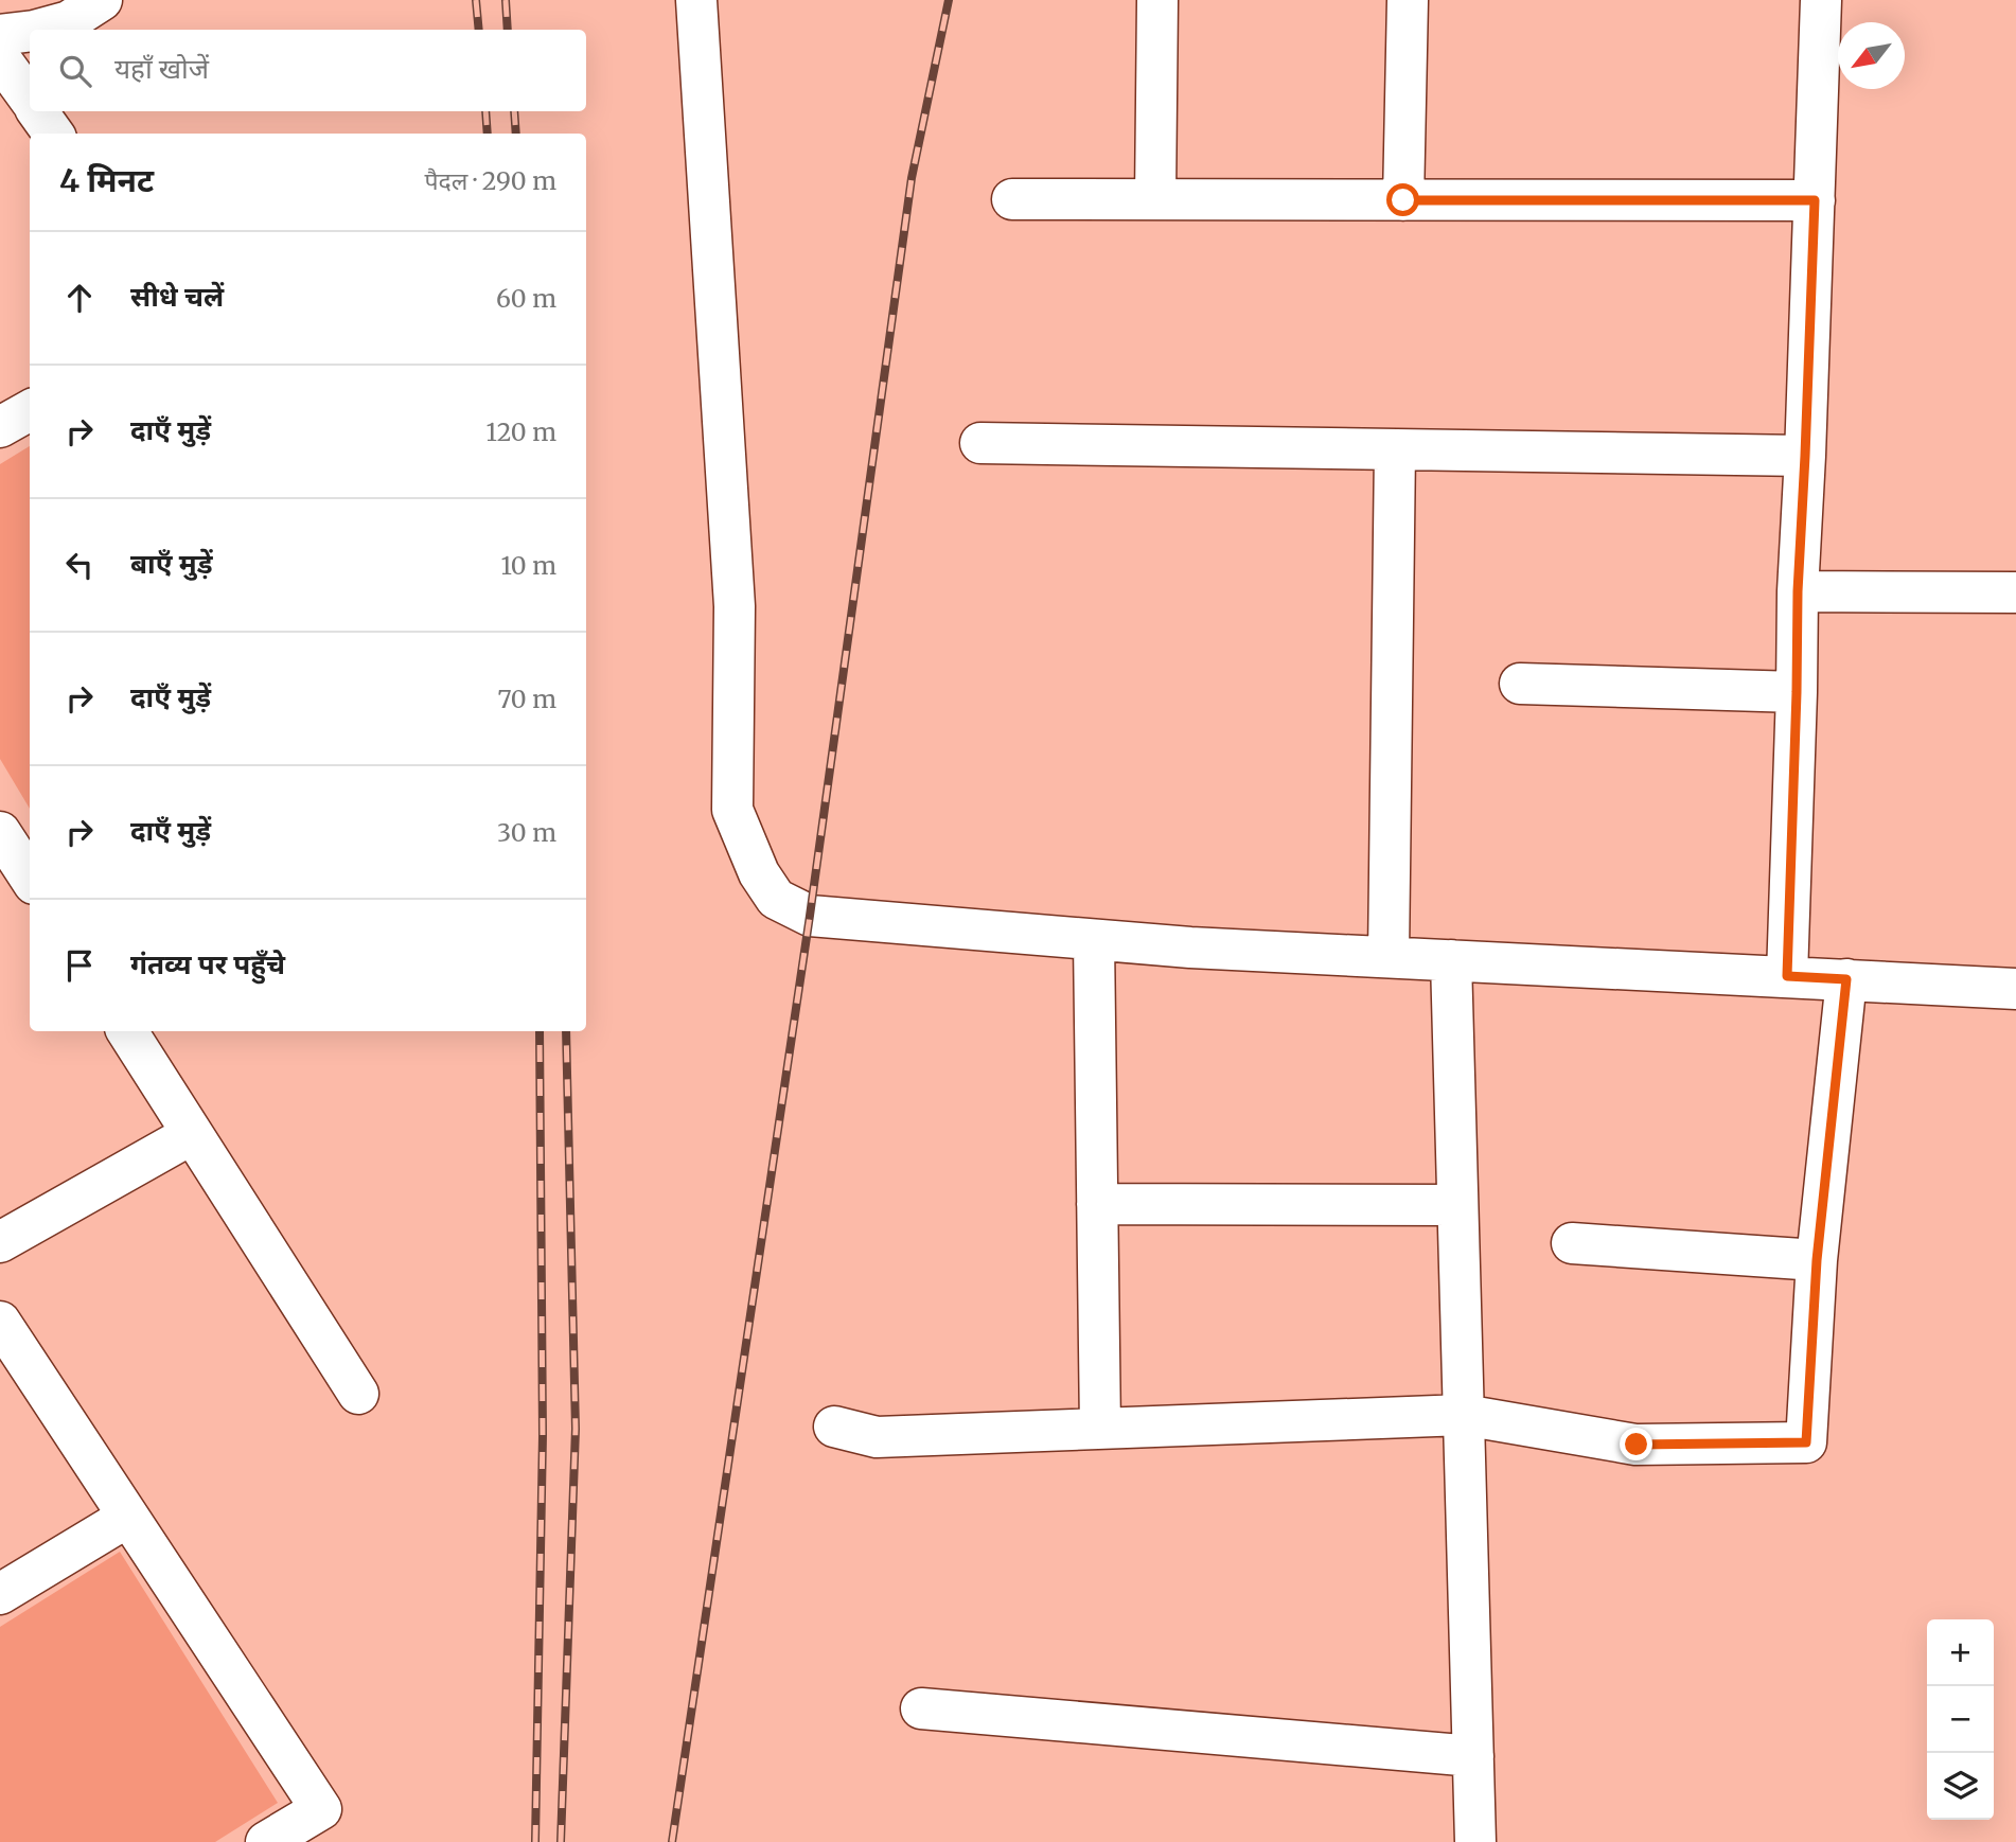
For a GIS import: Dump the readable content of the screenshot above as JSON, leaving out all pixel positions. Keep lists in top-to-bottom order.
{
  "north": "bottom left",
  "page": {
    "search": "यहाँ खोजें",
    "heading": ["4 मिनट", "पैदल · 290 m"],
    "list": [
      ["सीधे चलें", "60 m"],
      ["दाएँ मुड़ें", "120 m"],
      ["बाएँ मुड़ें", "10 m"],
      ["दाएँ मुड़ें", "70 m"],
      ["दाएँ मुड़ें", "30 m"],
      "गंतव्य पर पहुँचे"
    ],
    "map_buttons": ["+", "−"]
  }
}
